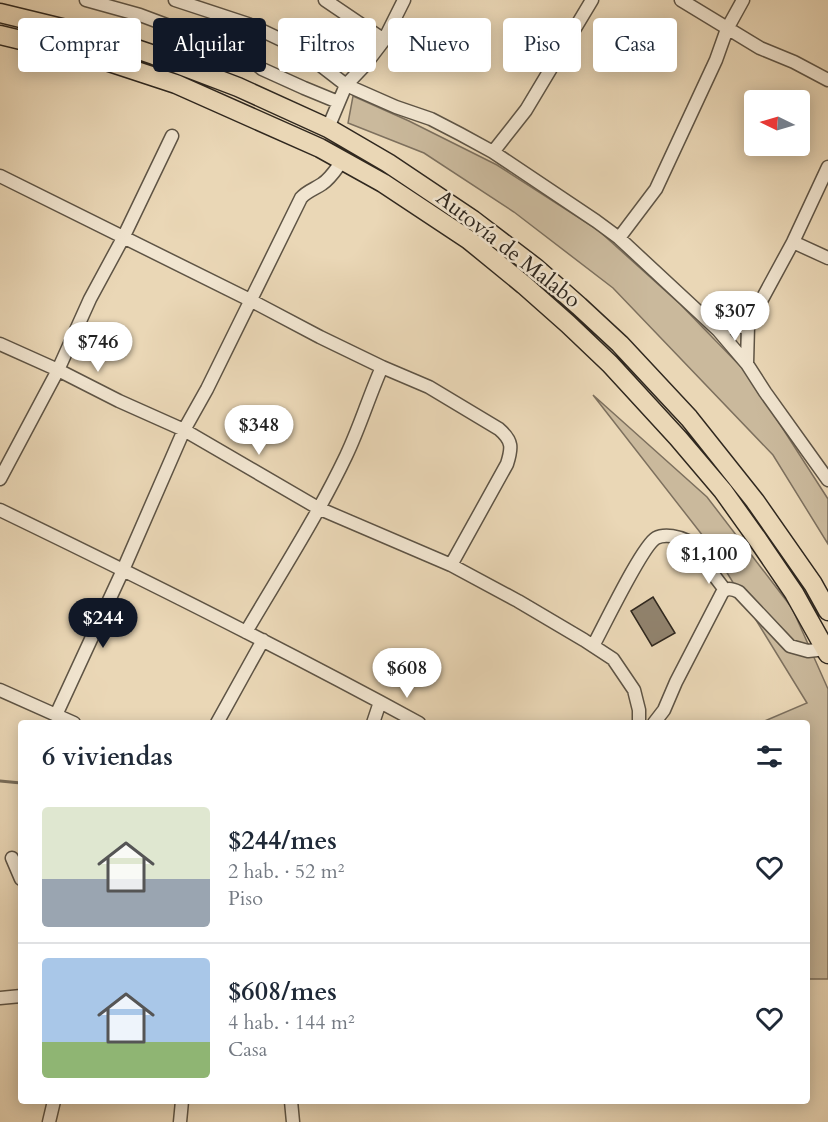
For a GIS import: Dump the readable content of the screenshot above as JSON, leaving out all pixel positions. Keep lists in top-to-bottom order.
{
  "streets": {
    "highway": ["Autovía de Malabo"]
  },
  "north": "left",
  "page": {
    "chip": [
      "Comprar",
      "Alquilar",
      "Filtros",
      "Nuevo",
      "Piso",
      "Casa"
    ],
    "price": [
      "$307",
      "$746",
      "$348",
      "$1,100",
      "$244",
      "$608"
    ],
    "heading": "6 viviendas",
    "list": [
      {
        "name": "$244/mes",
        "note": "2 hab. · 52 m² · Piso"
      },
      {
        "name": "$608/mes",
        "note": "4 hab. · 144 m² · Casa"
      }
    ]
  }
}
